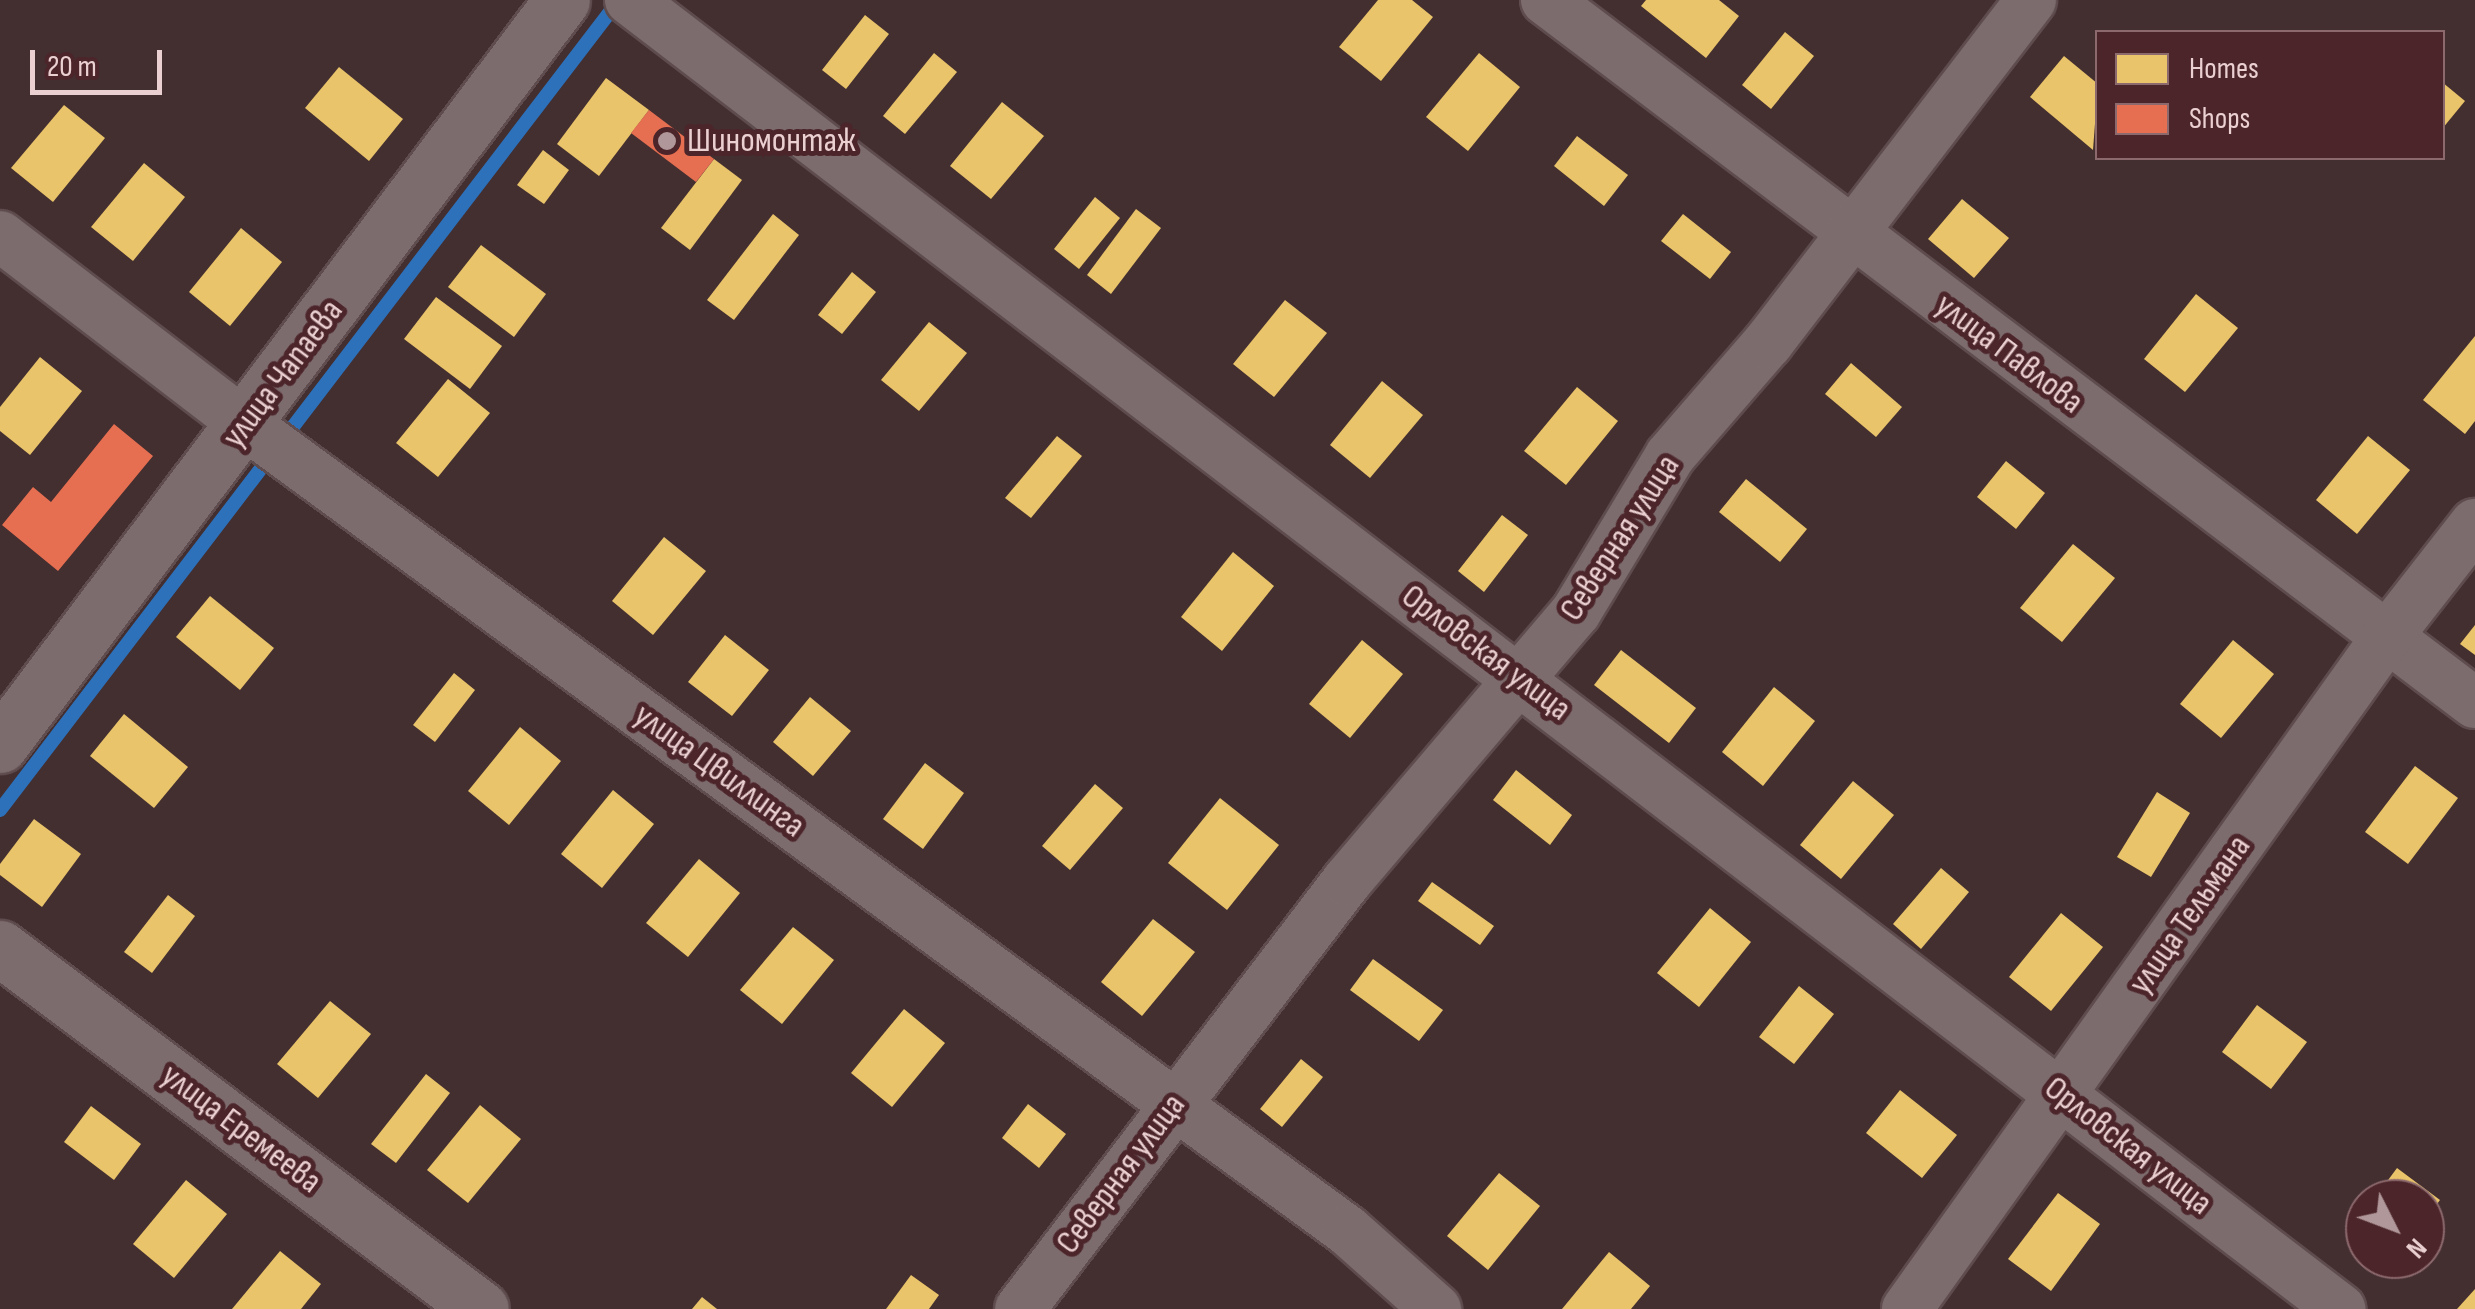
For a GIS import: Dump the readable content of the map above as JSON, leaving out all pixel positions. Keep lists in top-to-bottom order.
{
  "streets": {
    "street": [
      "улица Павлова",
      "улица Чапаева",
      "Северная улица",
      "Орловская улица",
      "улица Цвиллинга",
      "улица Тельмана",
      "улица Еремеева"
    ]
  },
  "crossings": [
    ["улица Павлова", "Северная улица"],
    ["улица Павлова", "улица Тельмана"],
    ["улица Чапаева", "улица Цвиллинга"],
    ["Северная улица", "Орловская улица"],
    ["Северная улица", "улица Цвиллинга"],
    ["Орловская улица", "улица Тельмана"]
  ],
  "places": ["Шиномонтаж"],
  "legend": ["Homes", "Shops"],
  "scale_bar": "20 m",
  "north": "bottom right"
}
